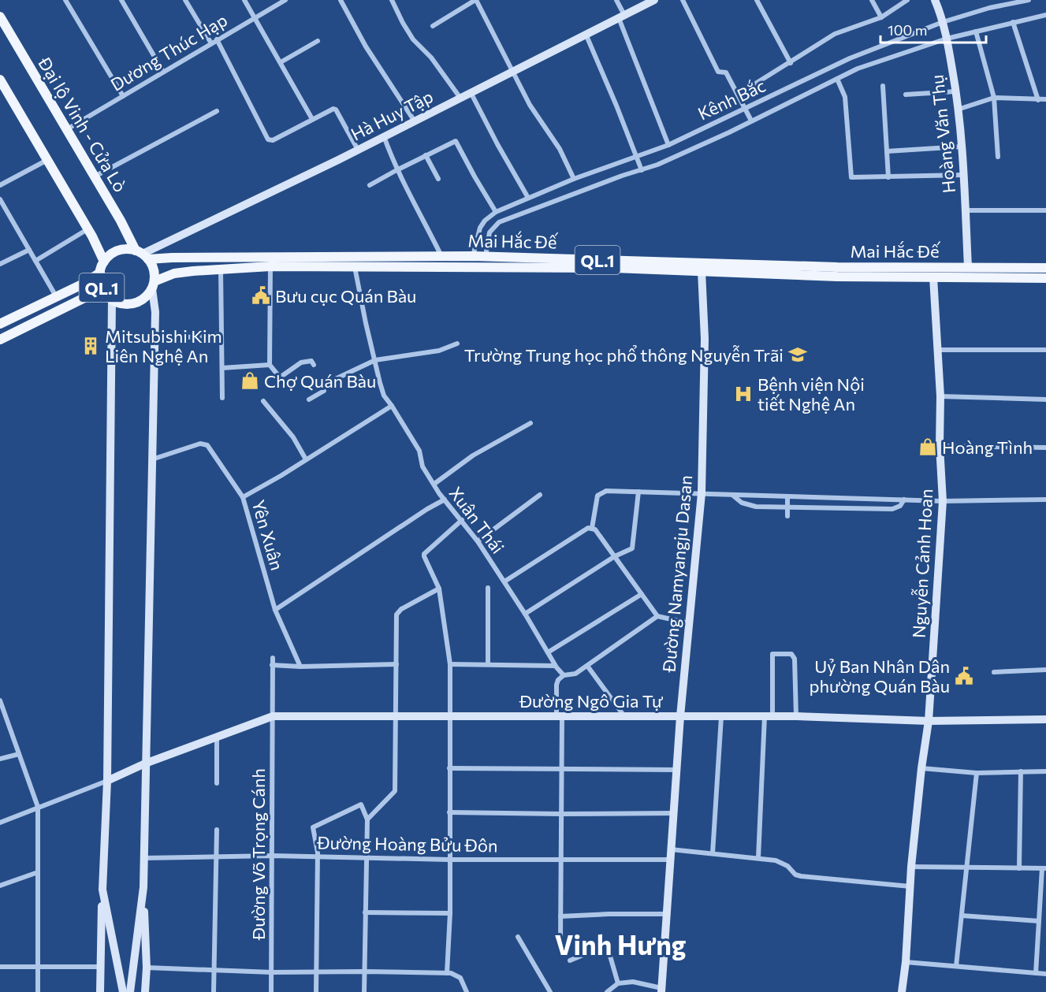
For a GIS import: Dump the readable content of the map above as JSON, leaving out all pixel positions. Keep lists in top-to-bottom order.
{
  "streets": {
    "main road": ["Đại lộ Vinh - Cửa Lò", "Mai Hắc Đế", "QL.1"],
    "street": [
      "Dương Thúc Hạp",
      "Kênh Bắc",
      "Hà Huy Tập",
      "Hoàng Văn Thụ",
      "Xuân Thái",
      "Yên Xuân",
      "Nguyễn Cảnh Hoan",
      "Đường Namyangju Dasan",
      "Đường Ngô Gia Tự",
      "Đường Hoàng Bửu Đôn",
      "Đường Võ Trọng Cánh"
    ]
  },
  "crossings": [
    ["Dương Thúc Hạp", "Đại lộ Vinh - Cửa Lò"],
    ["Kênh Bắc", "Hoàng Văn Thụ"],
    ["Kênh Bắc", "Mai Hắc Đế"],
    ["Hà Huy Tập", "Đại lộ Vinh - Cửa Lò"],
    ["Hà Huy Tập", "Mai Hắc Đế"],
    ["Hà Huy Tập", "QL.1"],
    ["Đại lộ Vinh - Cửa Lò", "Mai Hắc Đế"],
    ["Đại lộ Vinh - Cửa Lò", "QL.1"],
    ["Hoàng Văn Thụ", "Mai Hắc Đế"],
    ["Mai Hắc Đế", "QL.1"],
    ["Mai Hắc Đế", "Xuân Thái"],
    ["Mai Hắc Đế", "Nguyễn Cảnh Hoan"],
    ["Mai Hắc Đế", "Đường Namyangju Dasan"],
    ["Nguyễn Cảnh Hoan", "Đường Ngô Gia Tự"],
    ["Đường Namyangju Dasan", "Đường Ngô Gia Tự"],
    ["Đường Namyangju Dasan", "Đường Hoàng Bửu Đôn"],
    ["Đường Ngô Gia Tự", "Đường Võ Trọng Cánh"],
    ["Đường Hoàng Bửu Đôn", "Đường Võ Trọng Cánh"]
  ],
  "districts": ["Vinh Hưng"],
  "places": {
    "public building": ["Bưu cục Quán Bàu", "Uỷ Ban Nhân Dân phường Quán Bàu"],
    "building": ["Mitsubishi Kim Liên Nghệ An"],
    "school or university": ["Trường Trung học phổ thông Nguyễn Trãi"],
    "shop": ["Chợ Quán Bàu", "Hoàng Tình"],
    "hospital": ["Bệnh viện Nội tiết Nghệ An"]
  },
  "scale_bar": "100 m"
}
